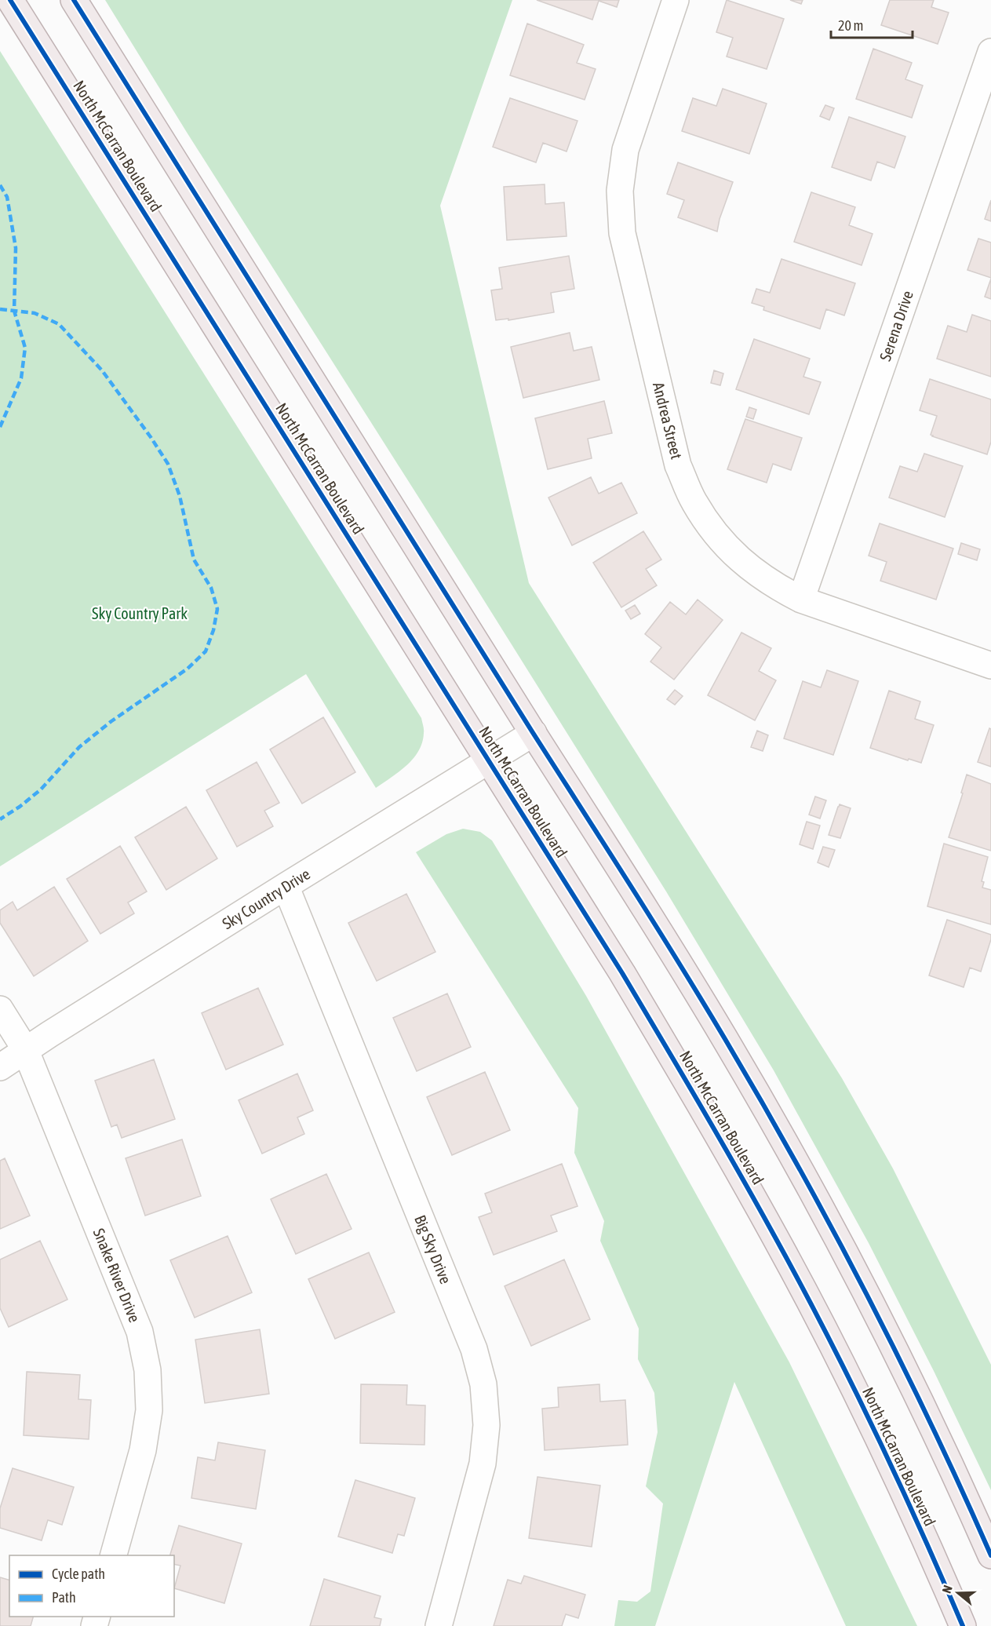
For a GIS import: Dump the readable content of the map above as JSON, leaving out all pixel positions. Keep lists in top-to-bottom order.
{
  "streets": {
    "main road": ["North McCarran Boulevard"],
    "street": [
      "Serena Drive",
      "Andrea Street",
      "Sky Country Drive",
      "Big Sky Drive",
      "Snake River Drive"
    ]
  },
  "crossings": [
    ["North McCarran Boulevard", "Sky Country Drive"],
    ["Serena Drive", "Andrea Street"],
    ["Sky Country Drive", "Big Sky Drive"],
    ["Sky Country Drive", "Snake River Drive"]
  ],
  "parks": ["Sky Country Park"],
  "legend": ["Cycle path", "Path"],
  "scale_bar": "20 m",
  "north": "left"
}
